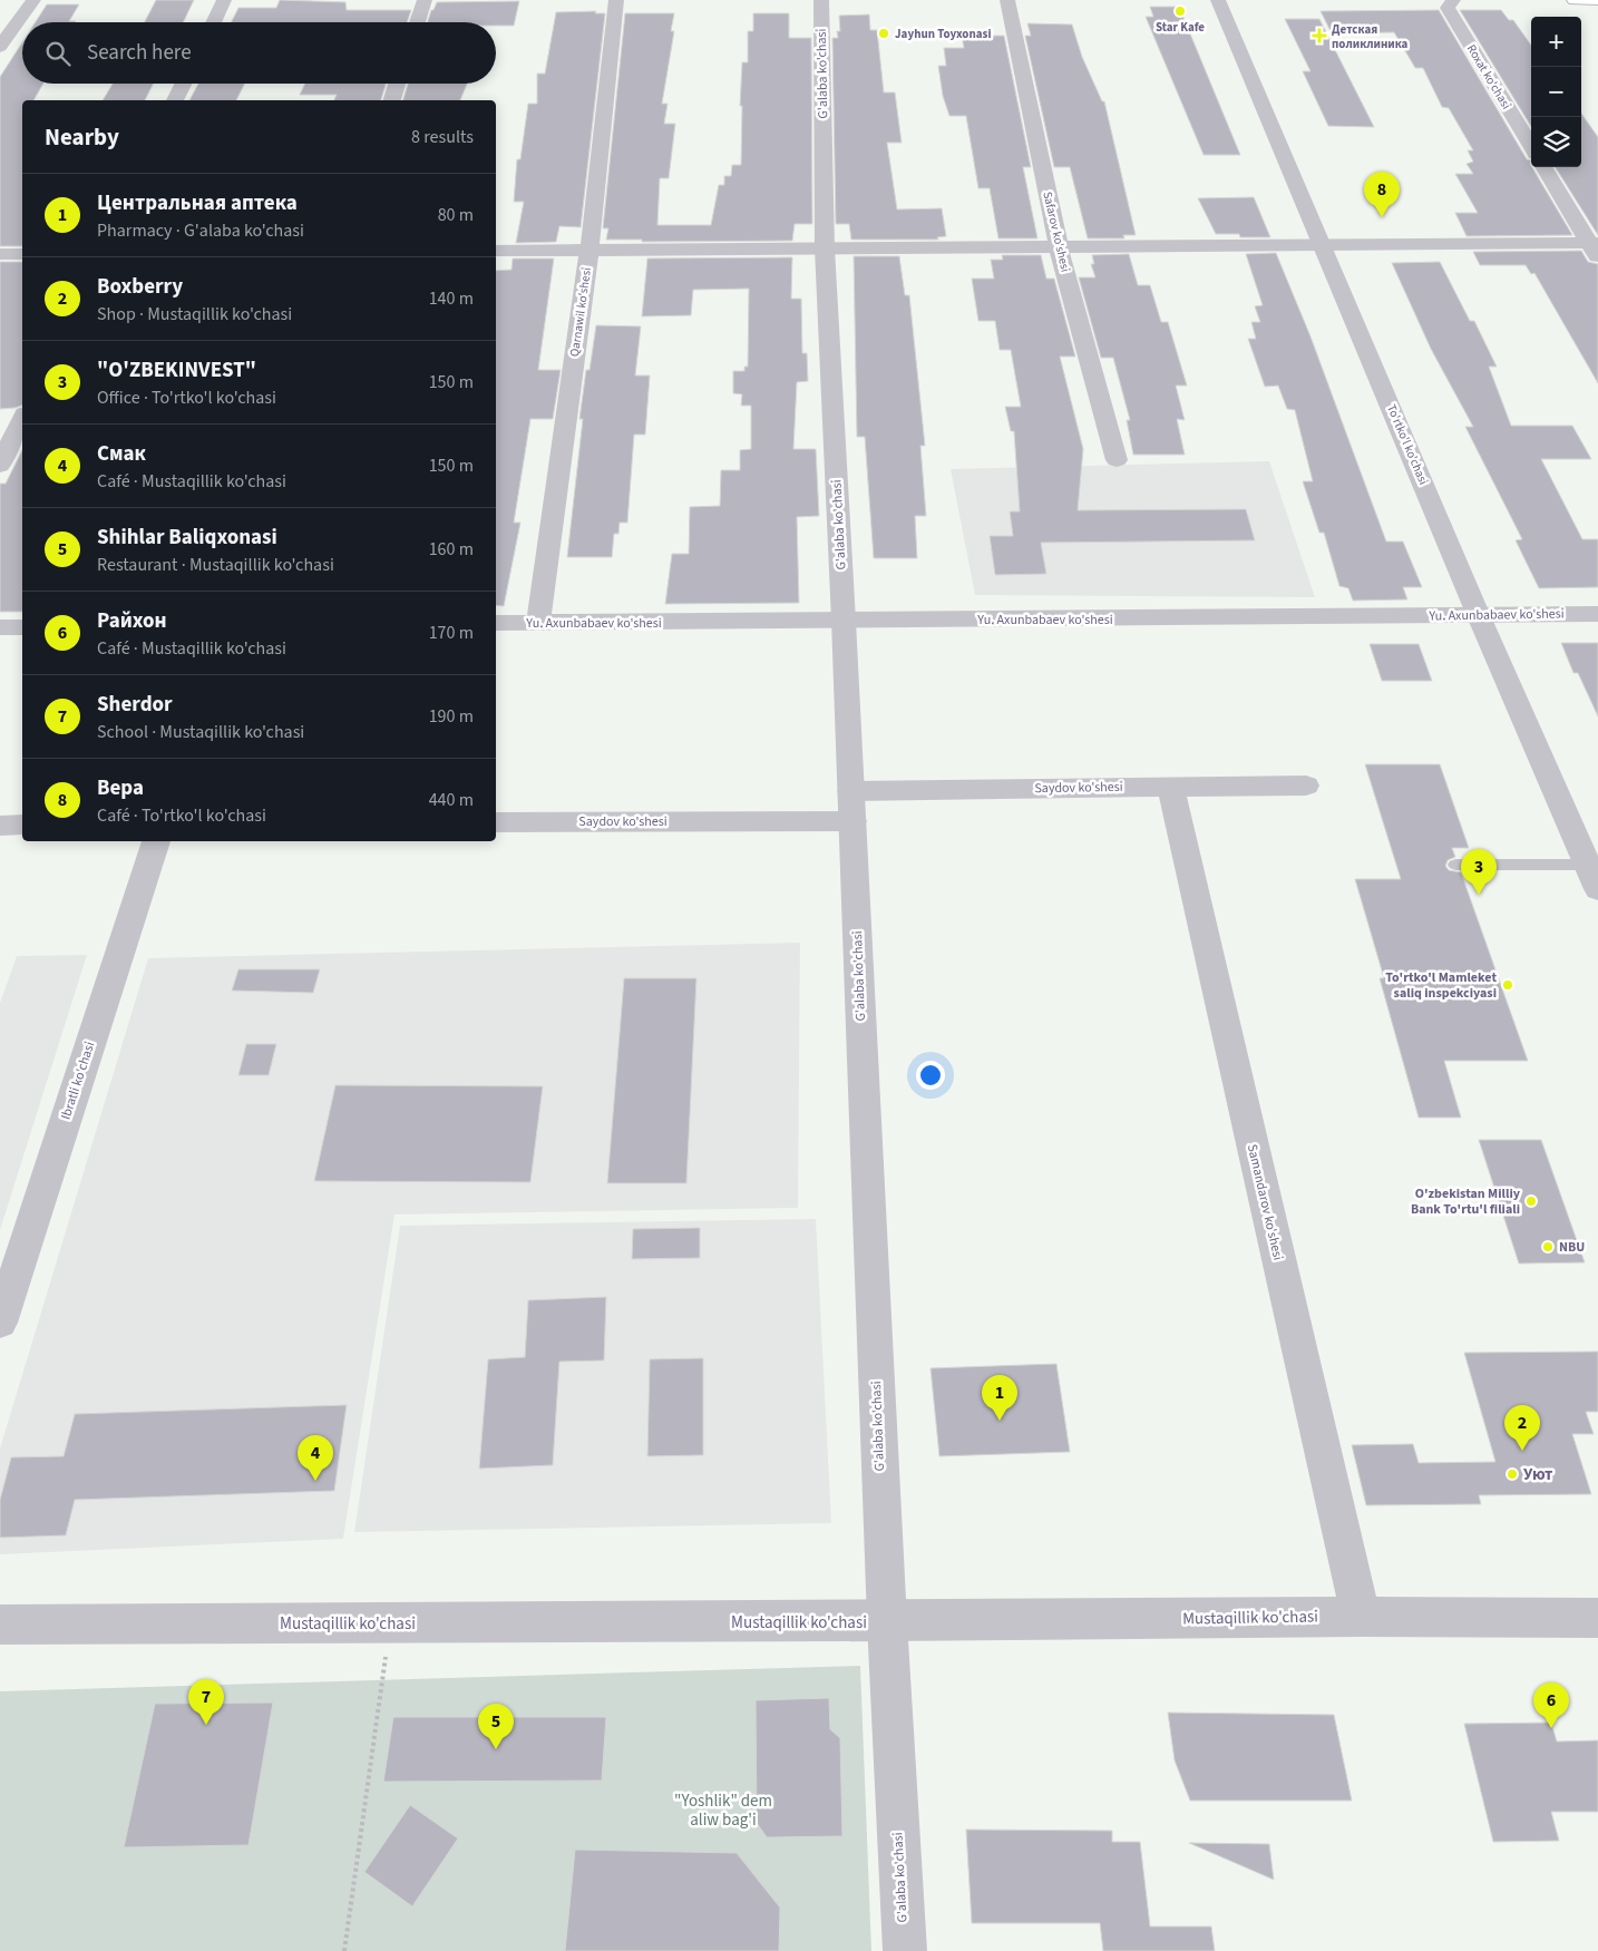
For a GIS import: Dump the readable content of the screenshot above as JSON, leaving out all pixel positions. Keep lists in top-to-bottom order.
{
  "streets": {
    "street": [
      "G'alaba ko'chasi",
      "Roxat ko'chasi",
      "Safarov ko'shesi",
      "Qarnawil ko'shesi",
      "To'rtko'l ko'chasi",
      "Yu. Axunbabaev ko'shesi",
      "Saydov ko'shesi",
      "Ibratli ko'chasi",
      "Samandarov ko'shesi",
      "Mustaqillik ko'chasi"
    ]
  },
  "crossings": [
    ["G'alaba ko'chasi", "Yu. Axunbabaev ko'shesi"],
    ["G'alaba ko'chasi", "Saydov ko'shesi"],
    ["G'alaba ko'chasi", "Mustaqillik ko'chasi"],
    ["Qarnawil ko'shesi", "Yu. Axunbabaev ko'shesi"],
    ["To'rtko'l ko'chasi", "Yu. Axunbabaev ko'shesi"],
    ["Saydov ko'shesi", "Samandarov ko'shesi"],
    ["Samandarov ko'shesi", "Mustaqillik ko'chasi"]
  ],
  "parks": ["\"Yoshlik\" dem aliw bag'i"],
  "places": {
    "other": [
      "Star Kafe",
      "Jayhun Toyxonasi",
      "To'rtko'l Mamleket saliq inspekciyasi",
      "O'zbekistan Milliy Bank To'rtu'l filiali",
      "NBU",
      "Уют"
    ],
    "health": ["Детская поликлиника"]
  },
  "page": {
    "map_buttons": ["+", "−"],
    "search": "Search here",
    "heading": ["Nearby", "8 results"],
    "pins": [
      "8",
      "3",
      "1",
      "2",
      "4",
      "7",
      "6",
      "5"
    ],
    "list": [
      {
        "mark": "1",
        "name": "Центральная аптека",
        "note": "Pharmacy · G'alaba ko'chasi",
        "value": "80 m"
      },
      {
        "mark": "2",
        "name": "Boxberry",
        "note": "Shop · Mustaqillik ko'chasi",
        "value": "140 m"
      },
      {
        "mark": "3",
        "name": "\"O'ZBEKINVEST\"",
        "note": "Office · To'rtko'l ko'chasi",
        "value": "150 m"
      },
      {
        "mark": "4",
        "name": "Смак",
        "note": "Café · Mustaqillik ko'chasi",
        "value": "150 m"
      },
      {
        "mark": "5",
        "name": "Shihlar Baliqxonasi",
        "note": "Restaurant · Mustaqillik ko'chasi",
        "value": "160 m"
      },
      {
        "mark": "6",
        "name": "Райхон",
        "note": "Café · Mustaqillik ko'chasi",
        "value": "170 m"
      },
      {
        "mark": "7",
        "name": "Sherdor",
        "note": "School · Mustaqillik ko'chasi",
        "value": "190 m"
      },
      {
        "mark": "8",
        "name": "Вера",
        "note": "Café · To'rtko'l ko'chasi",
        "value": "440 m"
      }
    ]
  }
}
